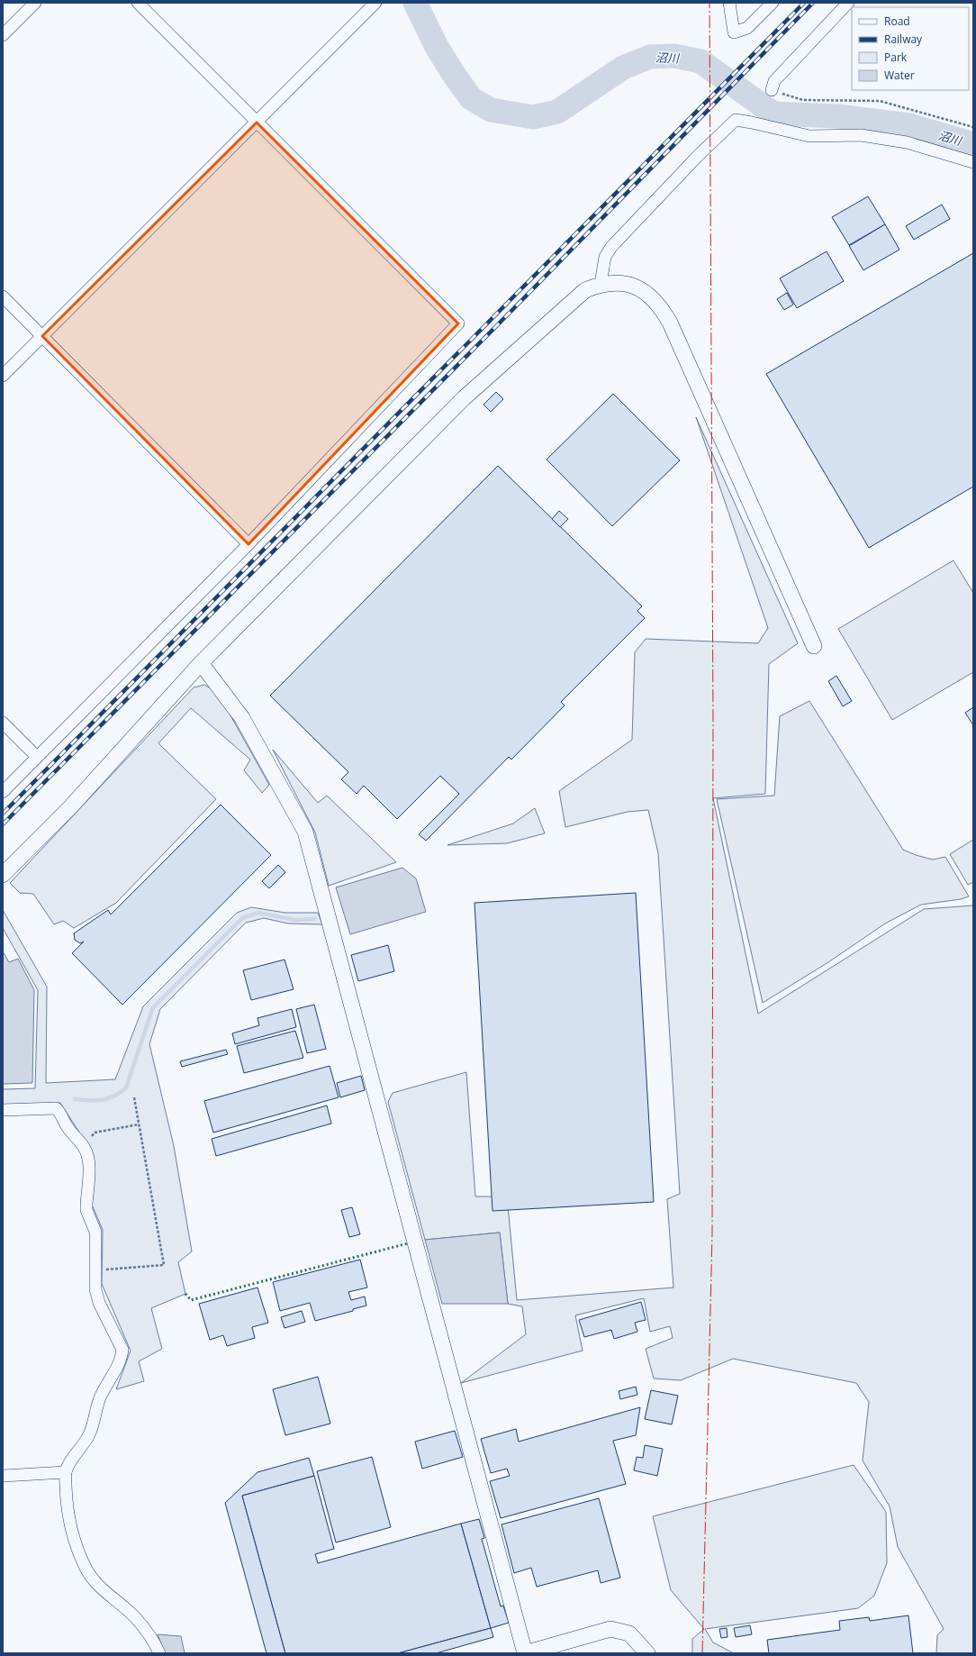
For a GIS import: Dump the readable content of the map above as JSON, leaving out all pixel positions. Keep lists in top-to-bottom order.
{
  "water": ["沼川"],
  "legend": [
    "Road",
    "Railway",
    "Park",
    "Water"
  ]
}
